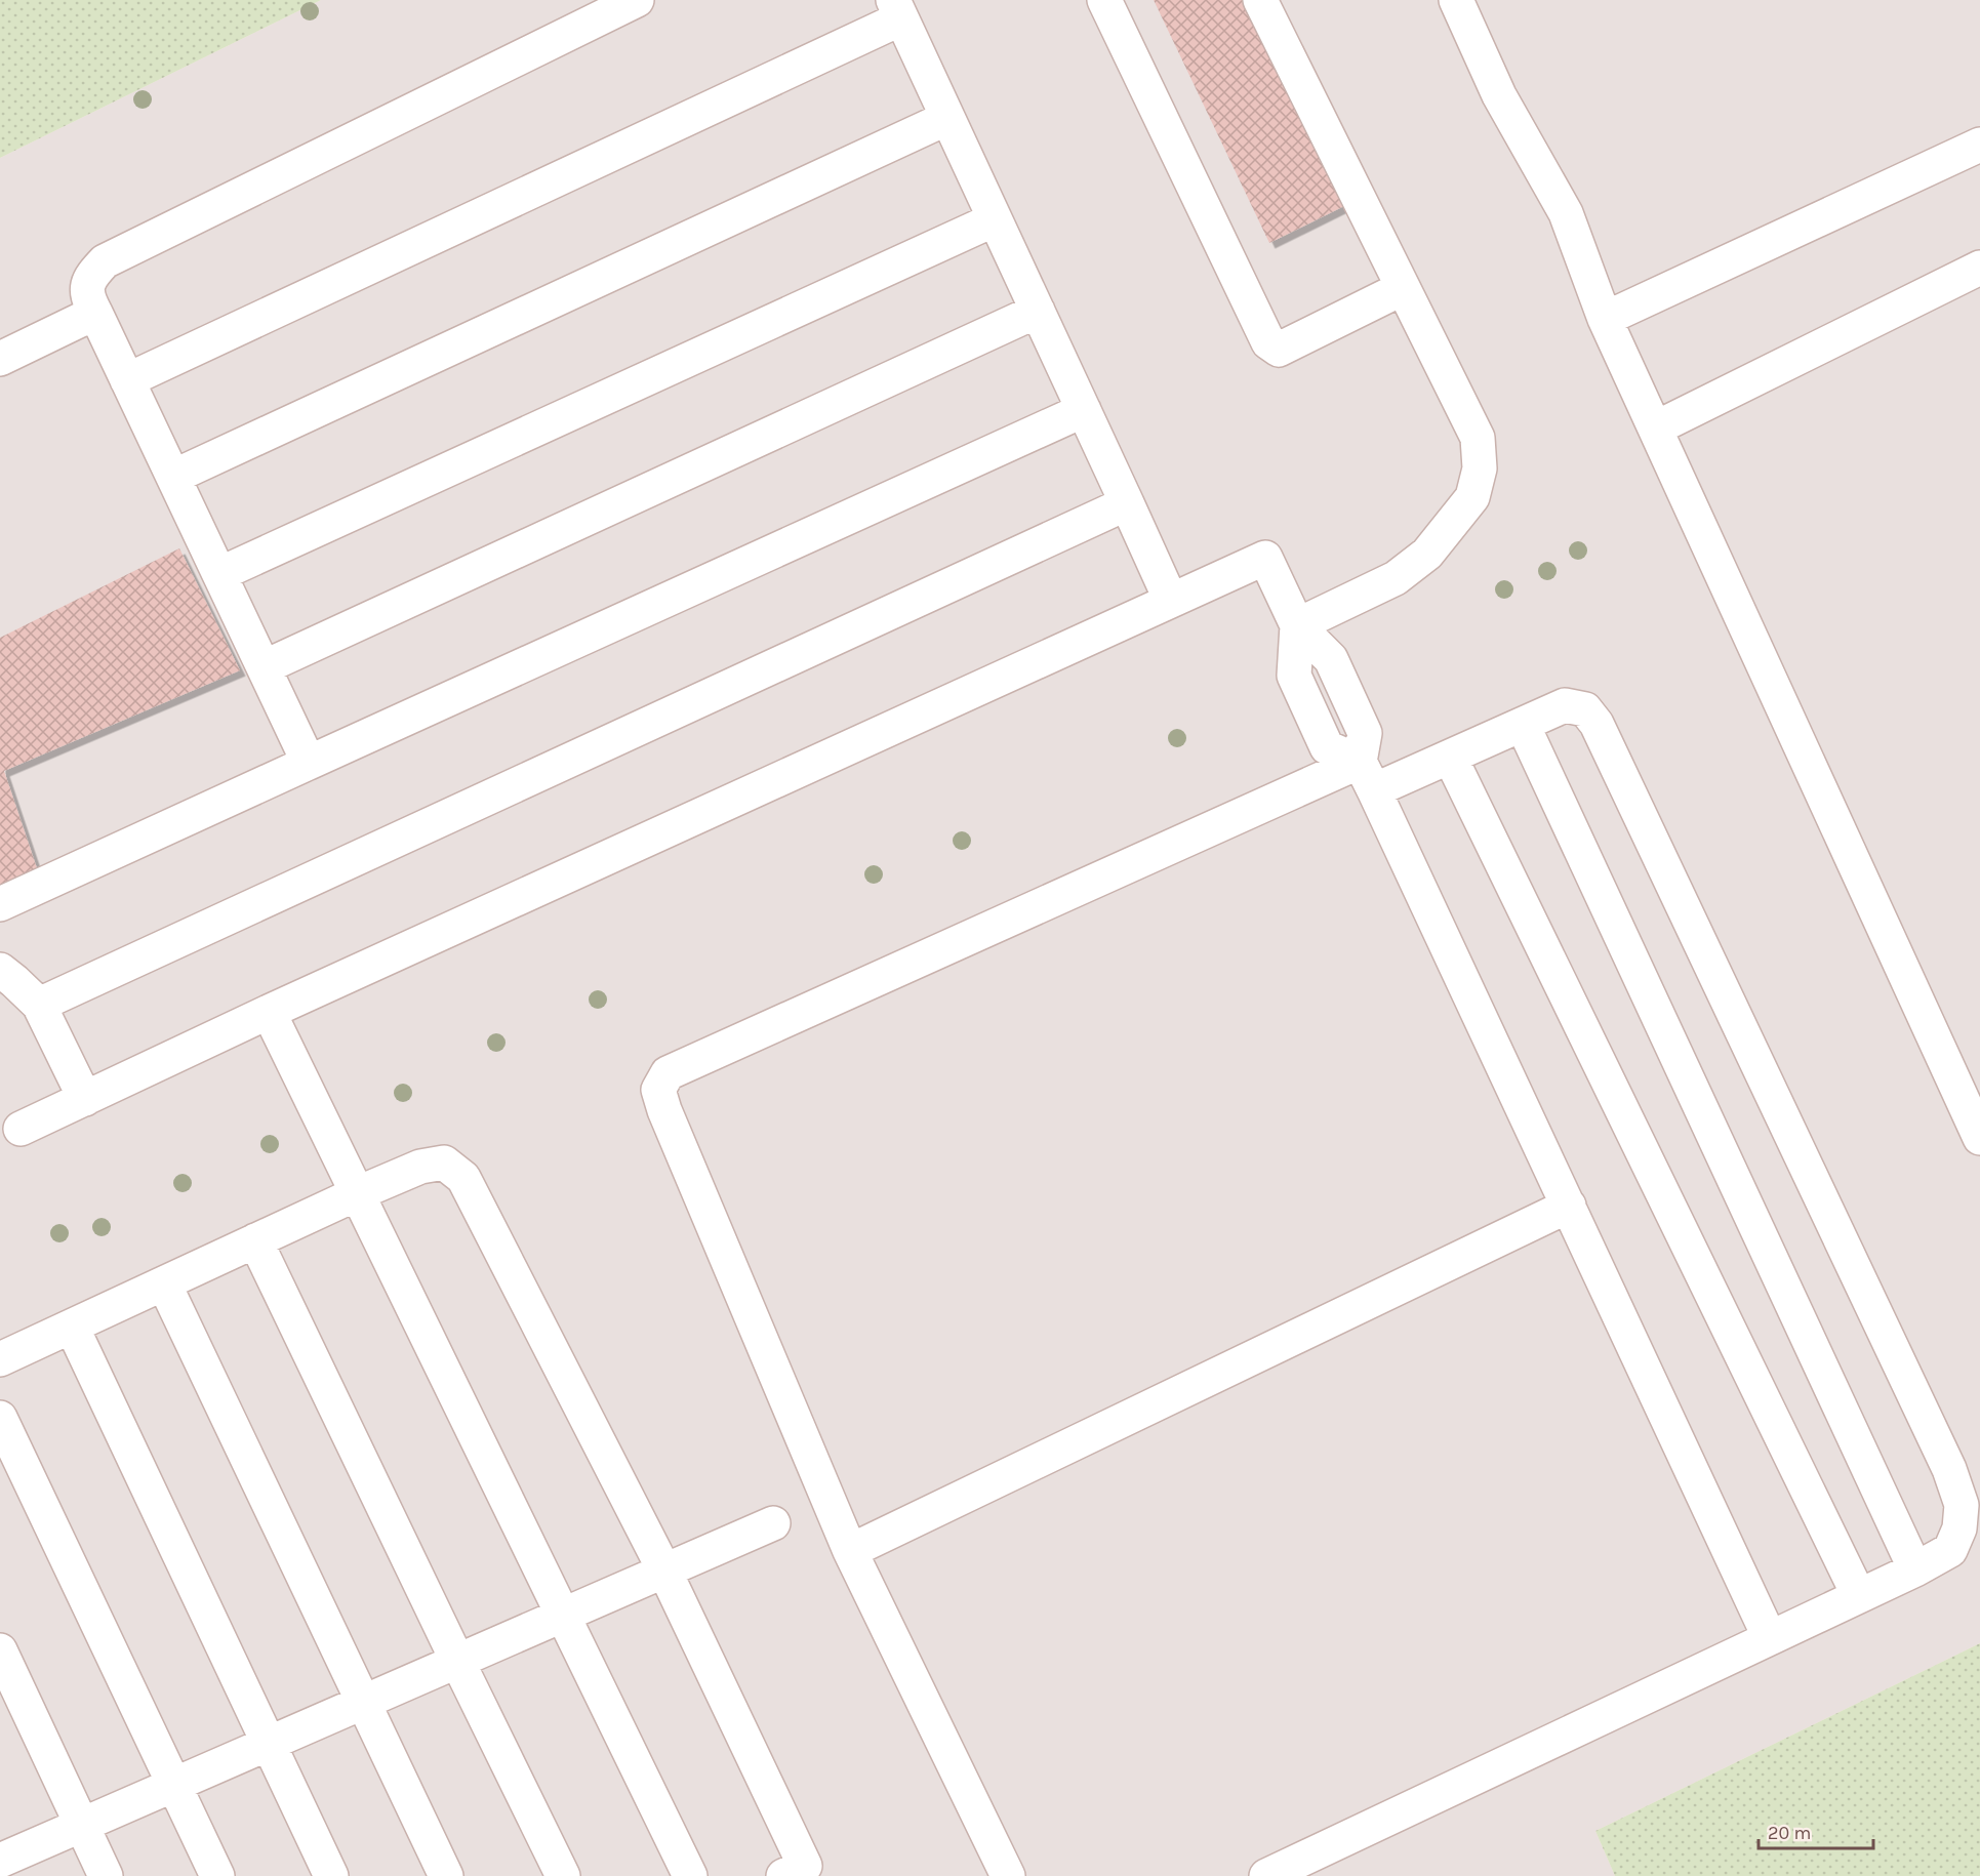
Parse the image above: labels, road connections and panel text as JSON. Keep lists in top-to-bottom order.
{
  "scale_bar": "20 m"
}
